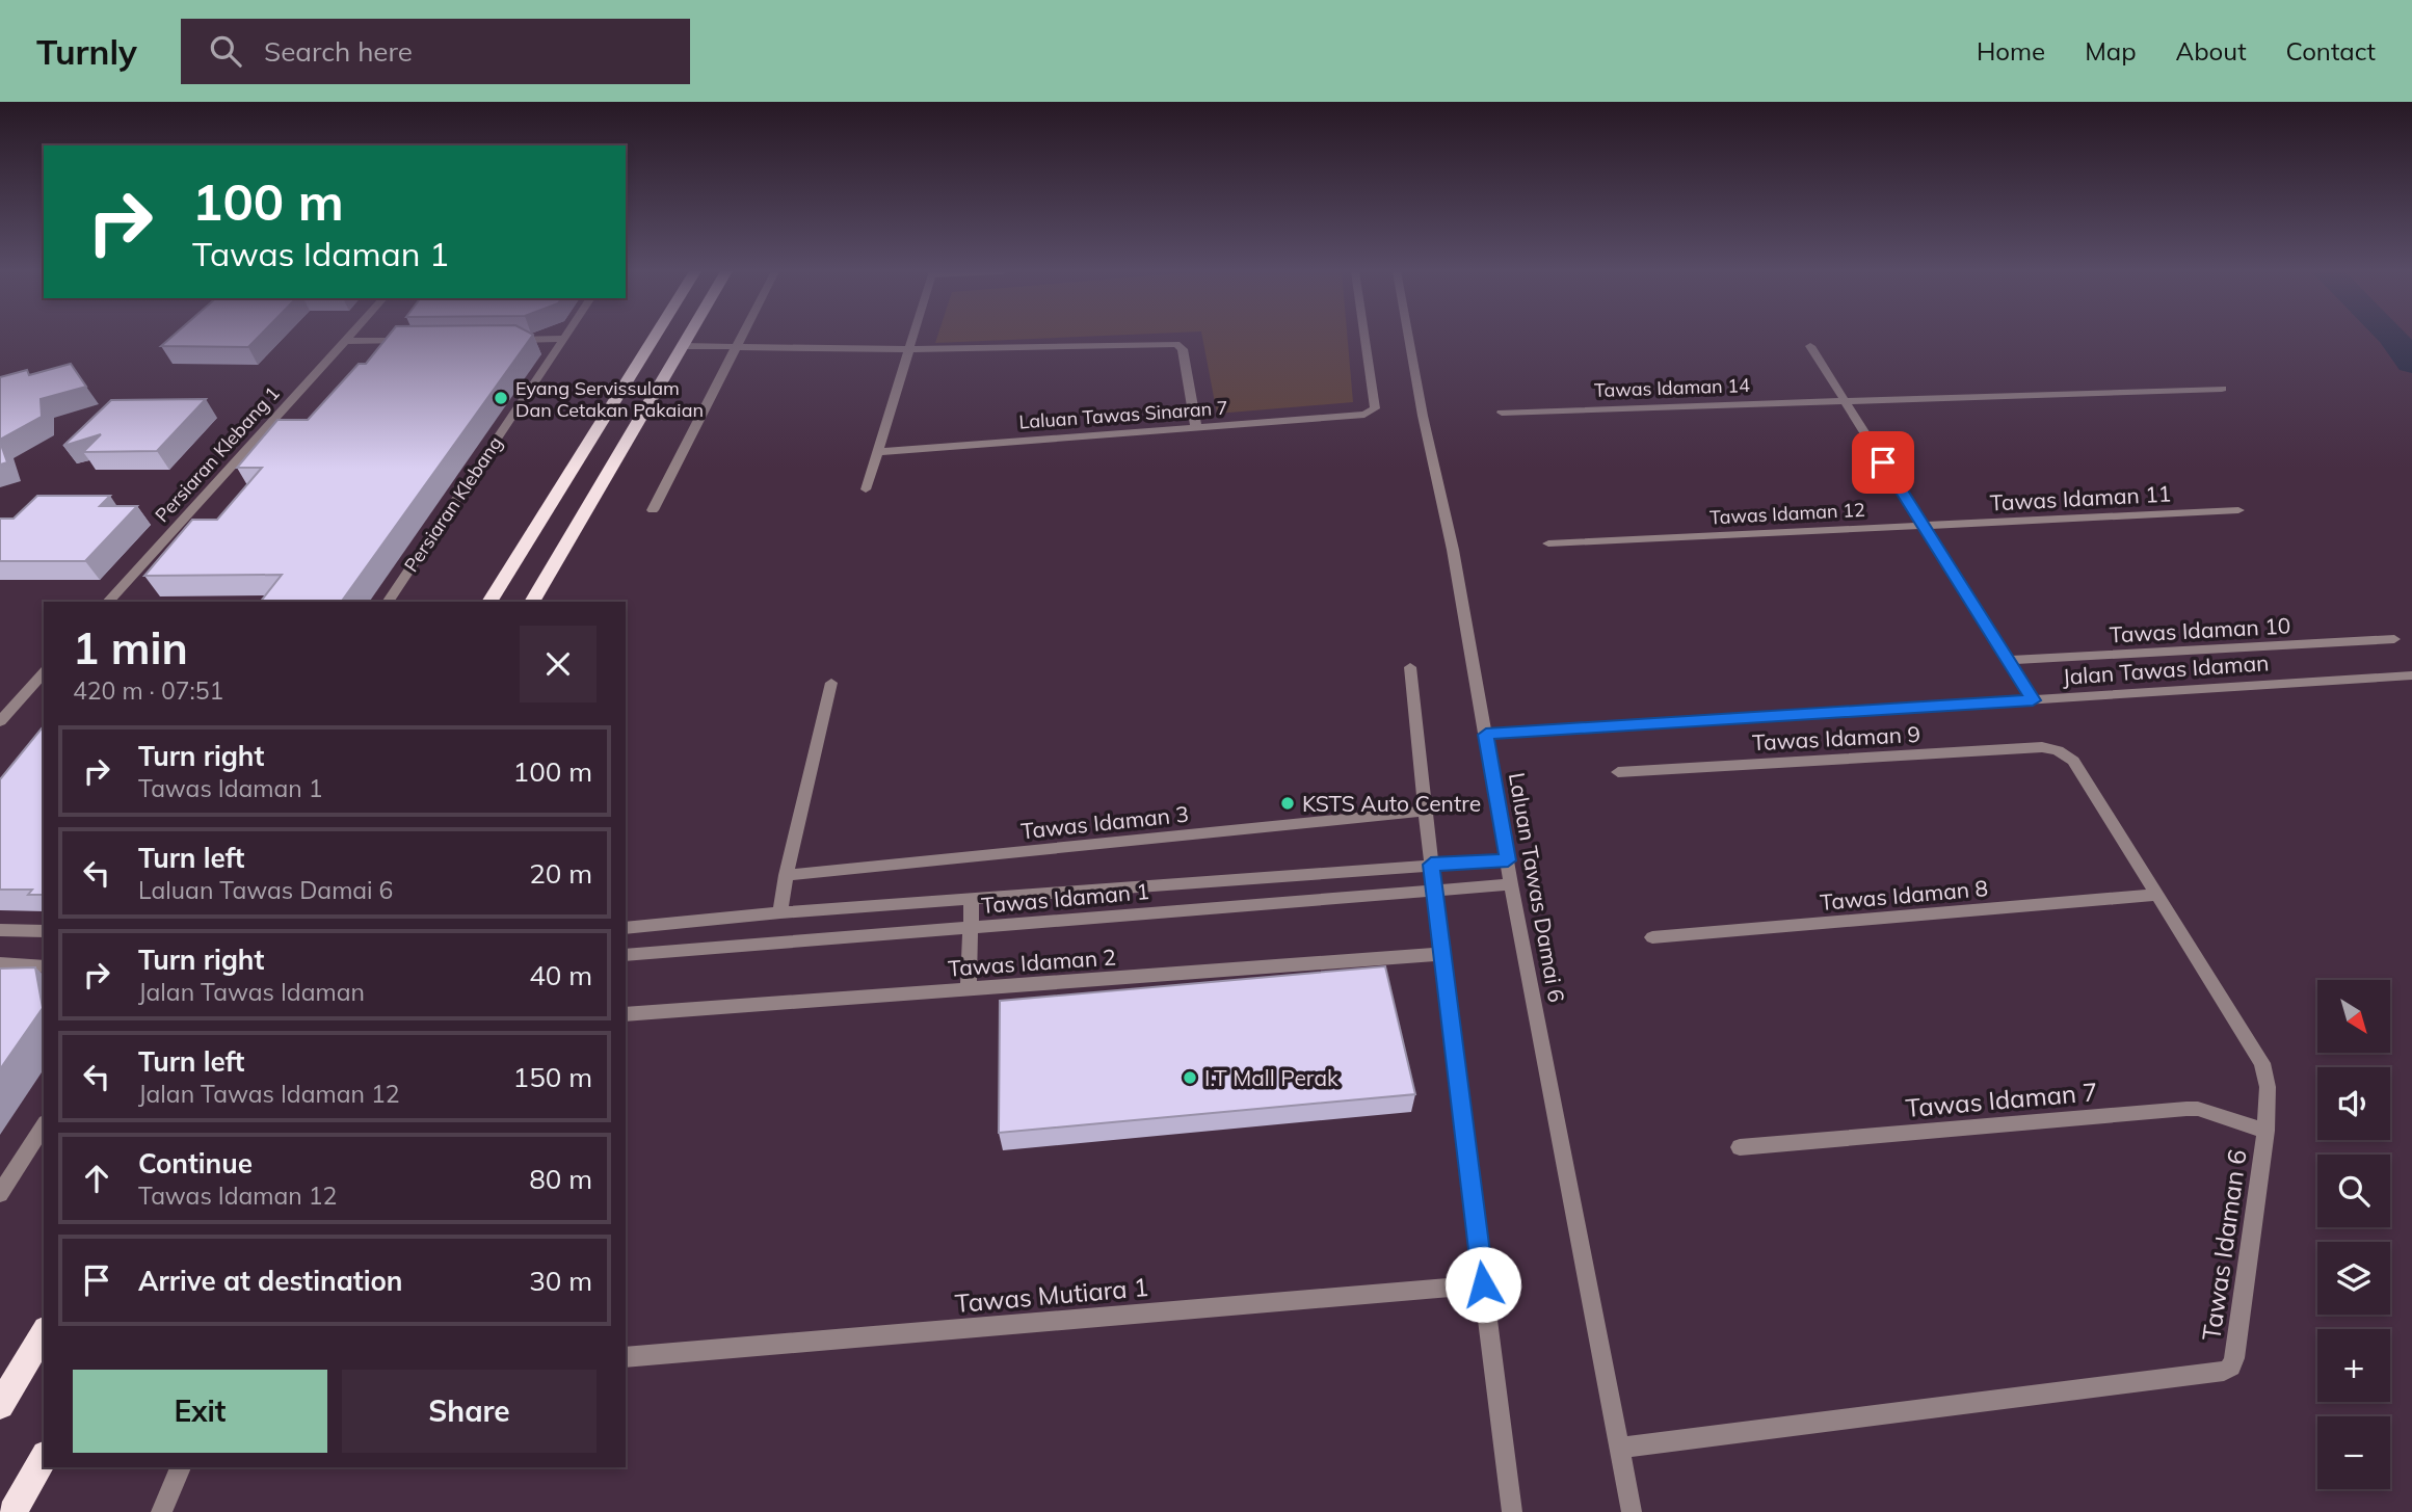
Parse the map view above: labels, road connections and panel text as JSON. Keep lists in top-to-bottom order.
{
  "streets": {
    "street": [
      "Tawas Idaman 14",
      "Laluan Tawas Sinaran 7",
      "Persiaran Klebang 1",
      "Tawas Idaman 11",
      "Persiaran Klebang",
      "Tawas Idaman 12",
      "Tawas Idaman 10",
      "Jalan Tawas Idaman",
      "Tawas Idaman 9",
      "Tawas Idaman 3",
      "Laluan Tawas Damai 6",
      "Tawas Idaman 8",
      "Tawas Idaman 1",
      "Tawas Idaman 2",
      "Tawas Idaman 7",
      "Tawas Idaman 6",
      "Tawas Mutiara 1"
    ]
  },
  "crossings": [
    ["Tawas Idaman 11", "Tawas Idaman 12"],
    ["Jalan Tawas Idaman", "Laluan Tawas Damai 6"],
    ["Tawas Idaman 9", "Tawas Idaman 6"],
    ["Laluan Tawas Damai 6", "Tawas Idaman 1"],
    ["Laluan Tawas Damai 6", "Tawas Idaman 6"],
    ["Tawas Idaman 8", "Tawas Idaman 6"],
    ["Tawas Idaman 7", "Tawas Idaman 6"]
  ],
  "places": ["Eyang Servissulam Dan Cetakan Pakaian", "KSTS Auto Centre", "I.T Mall Perak"],
  "north": "bottom right",
  "page": {
    "header": "Turnly",
    "search": "Search here",
    "nav": [
      "Home",
      "Map",
      "About",
      "Contact"
    ],
    "turn": ["100 m", "Tawas Idaman 1"],
    "heading": ["1 min", "420 m · 07:51"],
    "list": [
      {
        "name": "Turn right",
        "note": "Tawas Idaman 1",
        "value": "100 m"
      },
      {
        "name": "Turn left",
        "note": "Laluan Tawas Damai 6",
        "value": "20 m"
      },
      {
        "name": "Turn right",
        "note": "Jalan Tawas Idaman",
        "value": "40 m"
      },
      {
        "name": "Turn left",
        "note": "Jalan Tawas Idaman 12",
        "value": "150 m"
      },
      {
        "name": "Continue",
        "note": "Tawas Idaman 12",
        "value": "80 m"
      },
      {
        "name": "Arrive at destination",
        "value": "30 m"
      }
    ],
    "map_buttons": ["+", "−"],
    "buttons": ["Exit", "Share"]
  }
}
